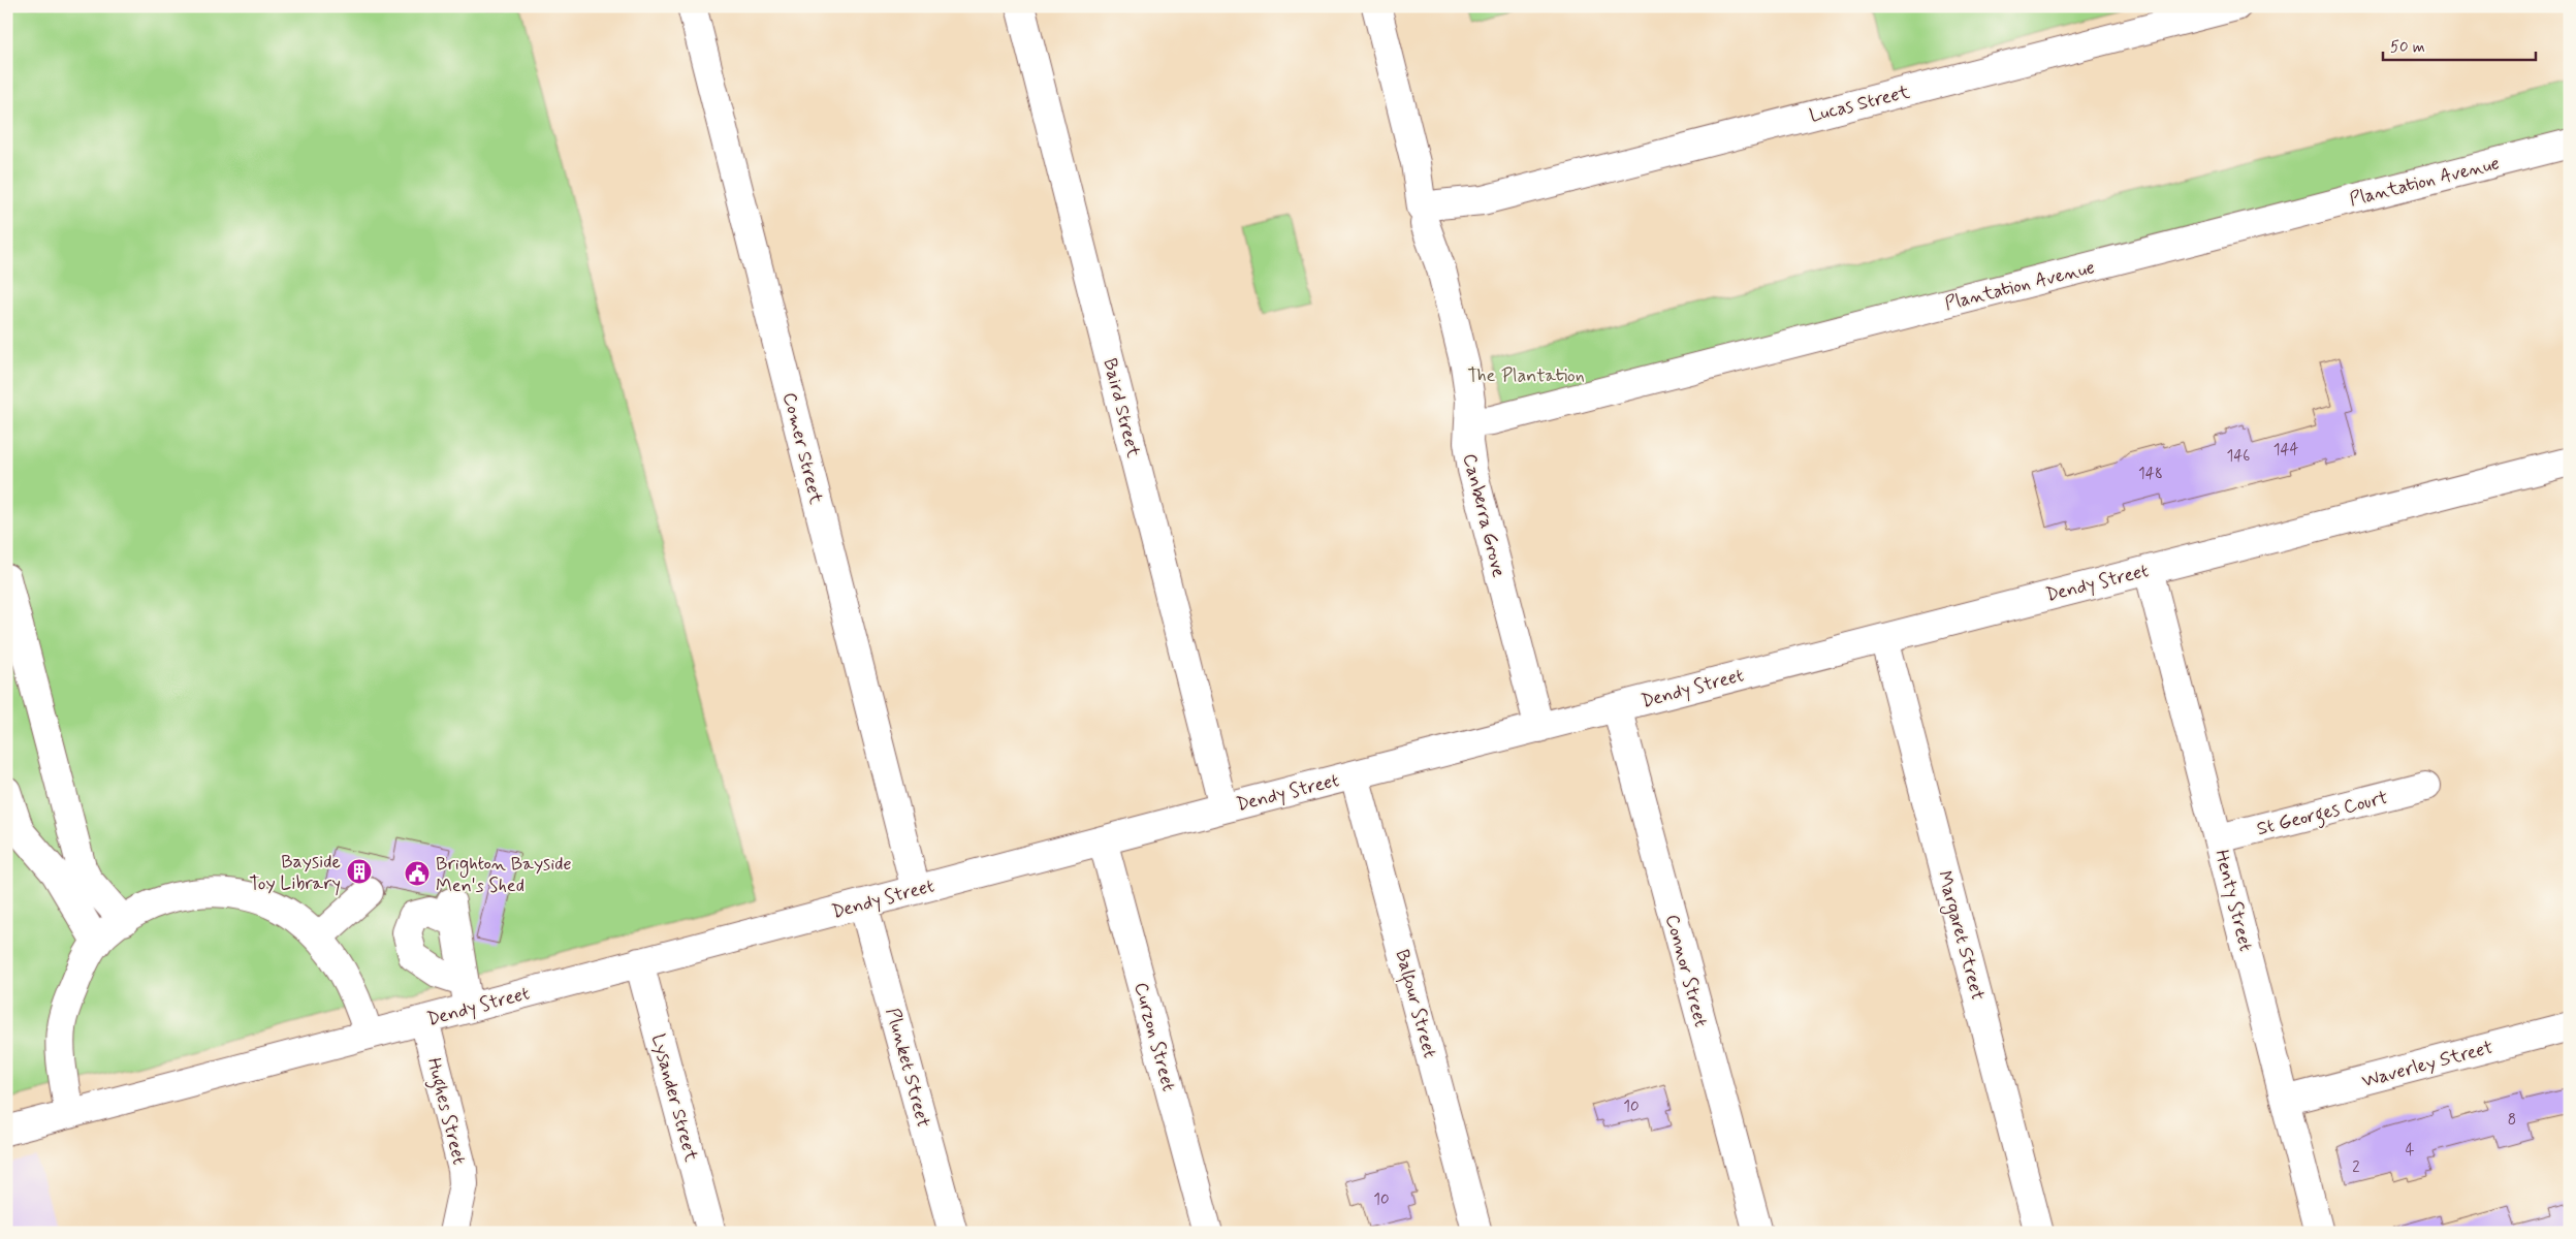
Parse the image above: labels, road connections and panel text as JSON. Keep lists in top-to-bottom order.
{
  "streets": {
    "street": [
      "Lucas Street",
      "Plantation Avenue",
      "Baird Street",
      "Comer Street",
      "Canberra Grove",
      "Dendy Street",
      "St Georges Court",
      "Henty Street",
      "Margaret Street",
      "Connor Street",
      "Balfour Street",
      "Curzon Street",
      "Waverley Street",
      "Plunket Street",
      "Lysander Street",
      "Hughes Street"
    ]
  },
  "crossings": [
    ["Lucas Street", "Canberra Grove"],
    ["Plantation Avenue", "Canberra Grove"],
    ["Baird Street", "Dendy Street"],
    ["Comer Street", "Dendy Street"],
    ["Canberra Grove", "Dendy Street"],
    ["Dendy Street", "Henty Street"],
    ["Dendy Street", "Margaret Street"],
    ["Dendy Street", "Connor Street"],
    ["Dendy Street", "Balfour Street"],
    ["Dendy Street", "Curzon Street"],
    ["Dendy Street", "Plunket Street"],
    ["Dendy Street", "Lysander Street"],
    ["Dendy Street", "Hughes Street"],
    ["St Georges Court", "Henty Street"],
    ["Henty Street", "Waverley Street"]
  ],
  "parks": ["The Plantation"],
  "places": {
    "building": ["Bayside Toy Library"],
    "public building": ["Brighton Bayside Men's Shed"]
  },
  "house_numbers": [
    "144",
    "146",
    "148",
    "10",
    "8",
    "4",
    "2",
    "10"
  ],
  "scale_bar": "50 m"
}
